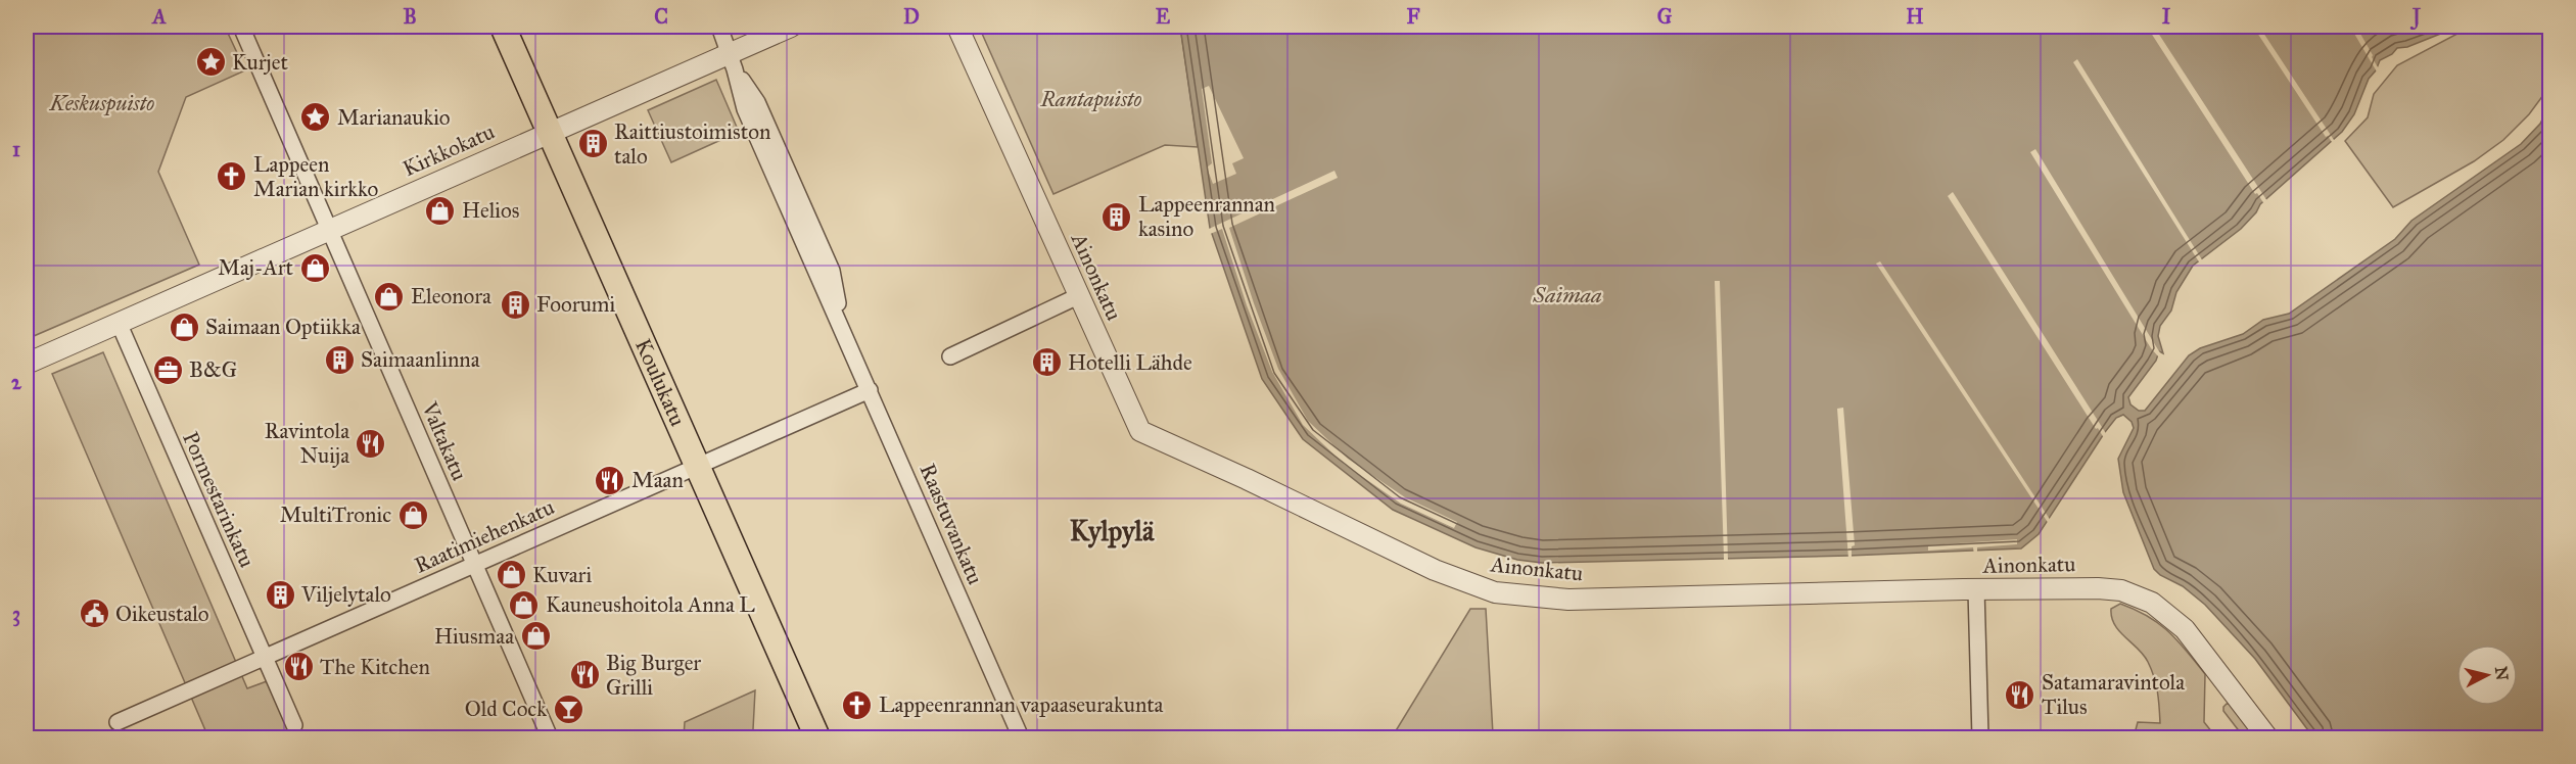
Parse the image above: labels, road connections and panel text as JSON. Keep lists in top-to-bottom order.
{
  "streets": {
    "main road": ["Koulukatu"],
    "street": [
      "Kirkkokatu",
      "Ainonkatu",
      "Valtakatu",
      "Pormestarinkatu",
      "Raastuvankatu",
      "Raatimiehenkatu"
    ]
  },
  "crossings": [
    ["Kirkkokatu", "Koulukatu"],
    ["Kirkkokatu", "Valtakatu"],
    ["Kirkkokatu", "Pormestarinkatu"],
    ["Kirkkokatu", "Raastuvankatu"],
    ["Koulukatu", "Raatimiehenkatu"],
    ["Valtakatu", "Raatimiehenkatu"],
    ["Pormestarinkatu", "Raatimiehenkatu"],
    ["Raastuvankatu", "Raatimiehenkatu"]
  ],
  "districts": ["Kylpylä"],
  "water": ["Saimaa"],
  "parks": ["Rantapuisto", "Keskuspuisto"],
  "places": {
    "place": ["Kurjet", "Marianaukio"],
    "building": [
      "Raittiustoimiston talo",
      "Lappeenrannan kasino",
      "Foorumi",
      "Saimaanlinna",
      "Hotelli Lähde",
      "Viljelytalo"
    ],
    "church": ["Lappeen Marian kirkko", "Lappeenrannan vapaaseurakunta"],
    "shop": [
      "Helios",
      "Maj-Art",
      "Eleonora",
      "Saimaan Optiikka",
      "MultiTronic",
      "Kuvari",
      "Kauneushoitola Anna L",
      "Hiusmaa"
    ],
    "office": ["B&G"],
    "restaurant": [
      "Ravintola Nuija",
      "Maan",
      "The Kitchen",
      "Big Burger Grilli",
      "Satamaravintola Tilus"
    ],
    "public building": ["Oikeustalo"],
    "bar": ["Old Cock"]
  },
  "north": "right",
  "grid": {
    "columns": [
      "A",
      "B",
      "C",
      "D",
      "E",
      "F",
      "G",
      "H",
      "I",
      "J"
    ],
    "rows": ["1", "2", "3"]
  }
}
